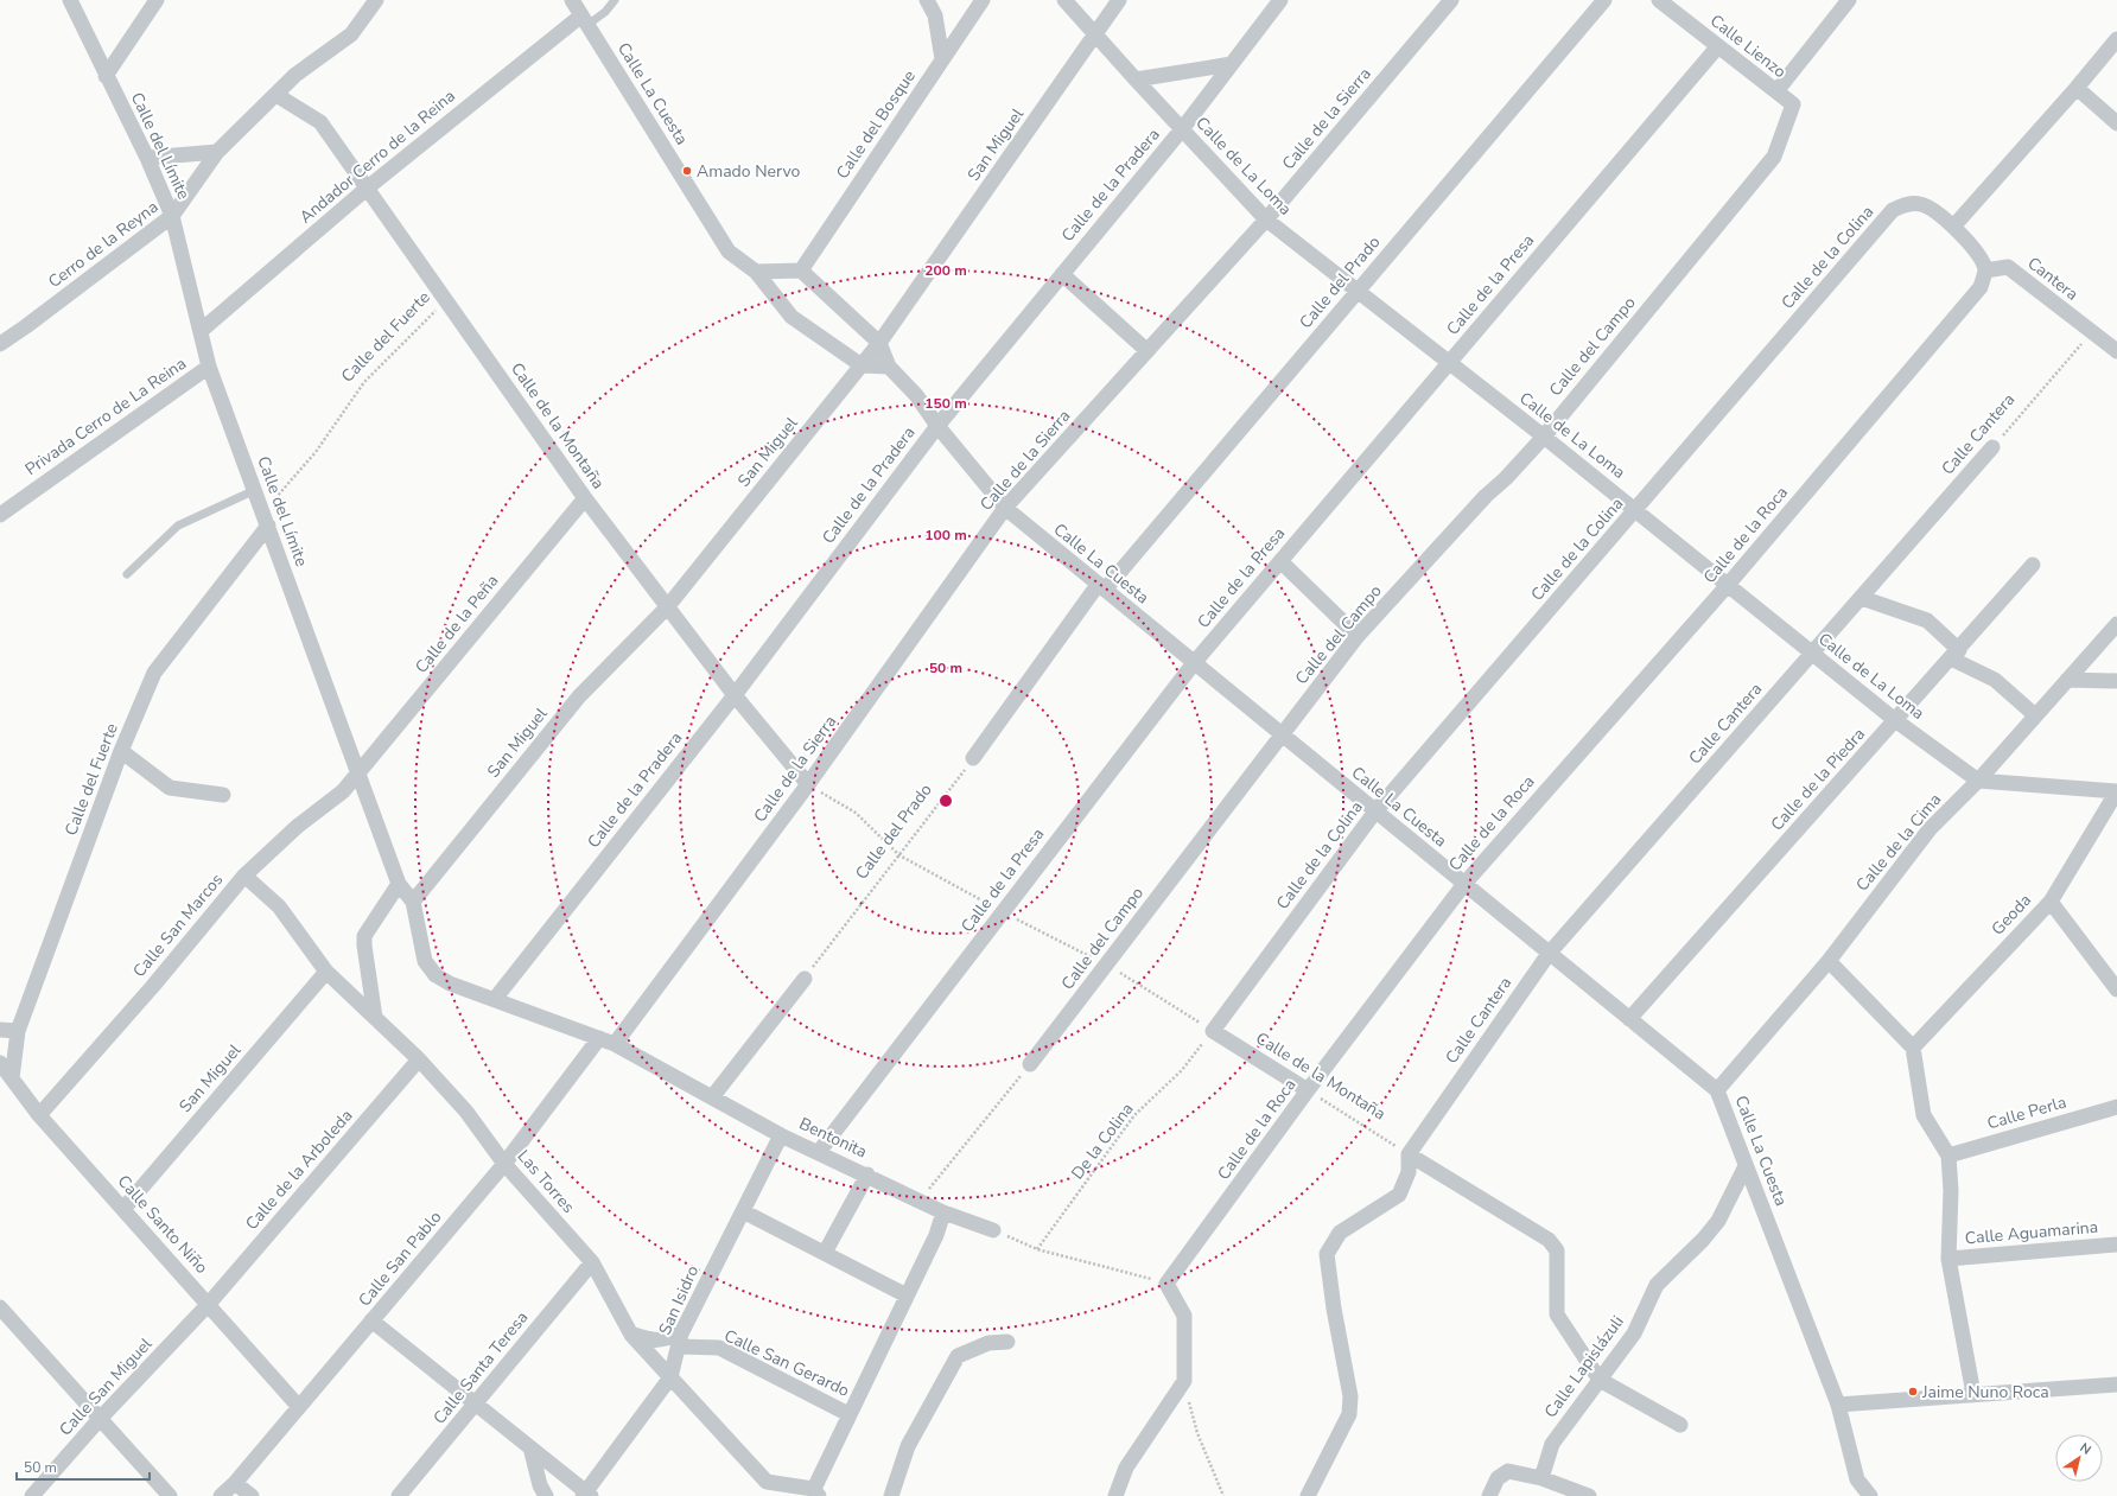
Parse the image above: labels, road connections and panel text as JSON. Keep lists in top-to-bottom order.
{
  "streets": {
    "street": [
      "Calle Lienzo",
      "Calle La Cuesta",
      "Calle de la Sierra",
      "Calle del Bosque",
      "San Miguel",
      "Calle del Límite",
      "Andador Cerro de la Reina",
      "Calle de La Loma",
      "Calle de la Pradera",
      "Cerro de la Reyna",
      "Calle de la Colina",
      "Cantera",
      "Calle del Prado",
      "Calle de la Presa",
      "Calle del Fuerte",
      "Calle del Campo",
      "Privada Cerro de La Reina",
      "Calle de la Montaña",
      "Calle Cantera",
      "Calle de la Roca",
      "Calle de la Peña",
      "Calle de la Piedra",
      "Calle de la Cima",
      "Geoda",
      "Calle San Marcos",
      "Calle Perla",
      "Bentonita",
      "Calle de la Arboleda",
      "Las Torres",
      "Calle Santo Niño",
      "Calle Aguamarina",
      "Calle San Pablo",
      "San Isidro",
      "Calle San Gerardo",
      "Calle Lapislázuli",
      "Calle Santa Teresa",
      "Calle San Miguel"
    ],
    "path": ["De la Colina"]
  },
  "crossings": [
    ["Calle Lienzo", "Calle de la Presa"],
    ["Calle Lienzo", "Calle del Campo"],
    ["Calle La Cuesta", "Calle de la Sierra"],
    ["Calle La Cuesta", "Calle del Bosque"],
    ["Calle La Cuesta", "San Miguel"],
    ["Calle La Cuesta", "Andador Cerro de la Reina"],
    ["Calle La Cuesta", "Calle de la Pradera"],
    ["Calle La Cuesta", "Calle de la Colina"],
    ["Calle La Cuesta", "Calle del Prado"],
    ["Calle La Cuesta", "Calle de la Presa"],
    ["Calle La Cuesta", "Calle del Campo"],
    ["Calle La Cuesta", "Calle Cantera"],
    ["Calle La Cuesta", "Calle de la Roca"],
    ["Calle La Cuesta", "Calle de la Piedra"],
    ["Calle La Cuesta", "Calle de la Cima"],
    ["Calle La Cuesta", "Calle Lapislázuli"],
    ["Calle de la Sierra", "Calle de La Loma"],
    ["Calle de la Sierra", "Calle de la Montaña"],
    ["Calle de la Sierra", "Bentonita"],
    ["San Miguel", "Calle del Límite"],
    ["San Miguel", "Calle de La Loma"],
    ["San Miguel", "Calle de la Montaña"],
    ["San Miguel", "Las Torres"],
    ["San Miguel", "Calle Santo Niño"],
    ["Calle del Límite", "Andador Cerro de la Reina"],
    ["Calle del Límite", "Calle de la Pradera"],
    ["Calle del Límite", "Cerro de la Reyna"],
    ["Calle del Límite", "Calle del Fuerte"],
    ["Calle del Límite", "Privada Cerro de La Reina"],
    ["Calle del Límite", "Calle de la Peña"],
    ["Calle del Límite", "Calle San Marcos"],
    ["Calle del Límite", "Bentonita"],
    ["Andador Cerro de la Reina", "Calle de la Montaña"],
    ["Calle de La Loma", "Calle de la Pradera"],
    ["Calle de La Loma", "Calle de la Colina"],
    ["Calle de La Loma", "Calle del Prado"],
    ["Calle de La Loma", "Calle de la Presa"],
    ["Calle de La Loma", "Calle del Campo"],
    ["Calle de La Loma", "Calle Cantera"],
    ["Calle de La Loma", "Calle de la Roca"],
    ["Calle de La Loma", "Calle de la Piedra"],
    ["Calle de La Loma", "Calle de la Cima"],
    ["Calle de la Pradera", "Calle de la Montaña"],
    ["Calle de la Pradera", "Bentonita"],
    ["Cerro de la Reyna", "Calle de la Montaña"],
    ["Calle de la Colina", "Calle de la Montaña"],
    ["Calle de la Colina", "De la Colina"],
    ["Cantera", "Calle Cantera"],
    ["Cantera", "Calle de la Roca"],
    ["Calle de la Presa", "Bentonita"],
    ["Calle del Fuerte", "Calle de la Montaña"],
    ["Calle del Fuerte", "Calle Santo Niño"],
    ["Calle de la Montaña", "Calle Cantera"],
    ["Calle de la Montaña", "Calle de la Roca"],
    ["Calle de la Montaña", "Calle de la Peña"],
    ["Calle de la Montaña", "De la Colina"],
    ["Calle de la Peña", "Calle San Marcos"],
    ["Geoda", "Calle Aguamarina"],
    ["Calle San Marcos", "Las Torres"],
    ["Calle San Marcos", "Calle Santo Niño"],
    ["Calle Perla", "Calle Aguamarina"],
    ["Bentonita", "Calle San Pablo"],
    ["Bentonita", "San Isidro"],
    ["Calle de la Arboleda", "Las Torres"],
    ["Calle de la Arboleda", "Calle Santo Niño"],
    ["Calle de la Arboleda", "Calle San Miguel"],
    ["Las Torres", "Calle San Pablo"],
    ["Las Torres", "San Isidro"],
    ["Las Torres", "Calle San Gerardo"],
    ["Las Torres", "Calle Santa Teresa"],
    ["Calle Santo Niño", "Calle San Pablo"],
    ["Calle Santo Niño", "Calle San Miguel"],
    ["San Isidro", "Calle San Gerardo"]
  ],
  "places": ["Amado Nervo", "Jaime Nuno Roca"],
  "scale_bar": "50 m",
  "north": "top right",
  "rings": [
    "200 m",
    "150 m",
    "100 m",
    "50 m"
  ]
}
